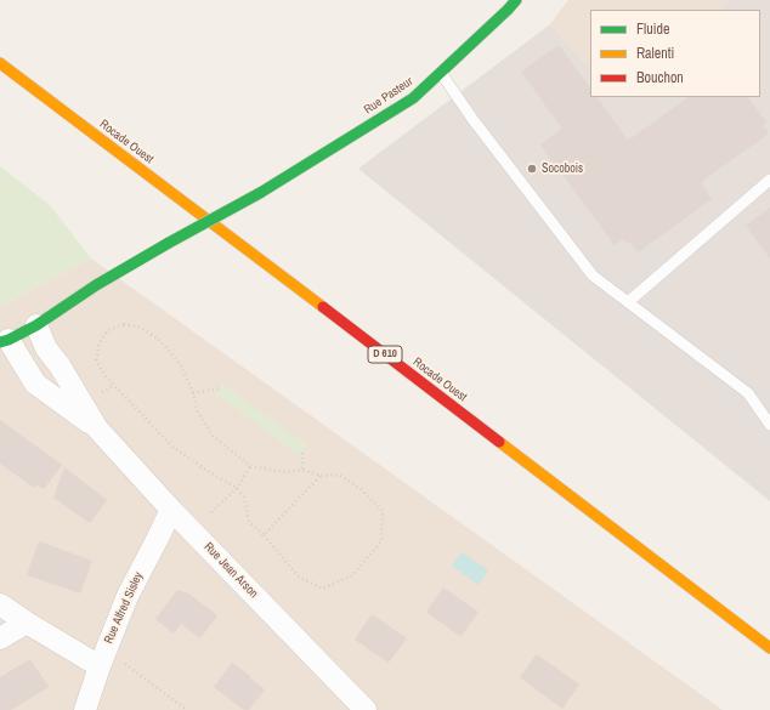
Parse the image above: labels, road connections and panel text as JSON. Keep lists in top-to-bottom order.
{
  "streets": {
    "main road": ["Rue Pasteur", "Rocade Ouest", "D 610"],
    "street": ["Rue Jean Arson", "Rue Alfred Sisley"]
  },
  "crossings": [
    ["Rue Pasteur", "Rue Jean Arson"],
    ["Rue Jean Arson", "Rue Alfred Sisley"]
  ],
  "places": ["Socobois"],
  "legend": ["Fluide", "Ralenti", "Bouchon"]
}
